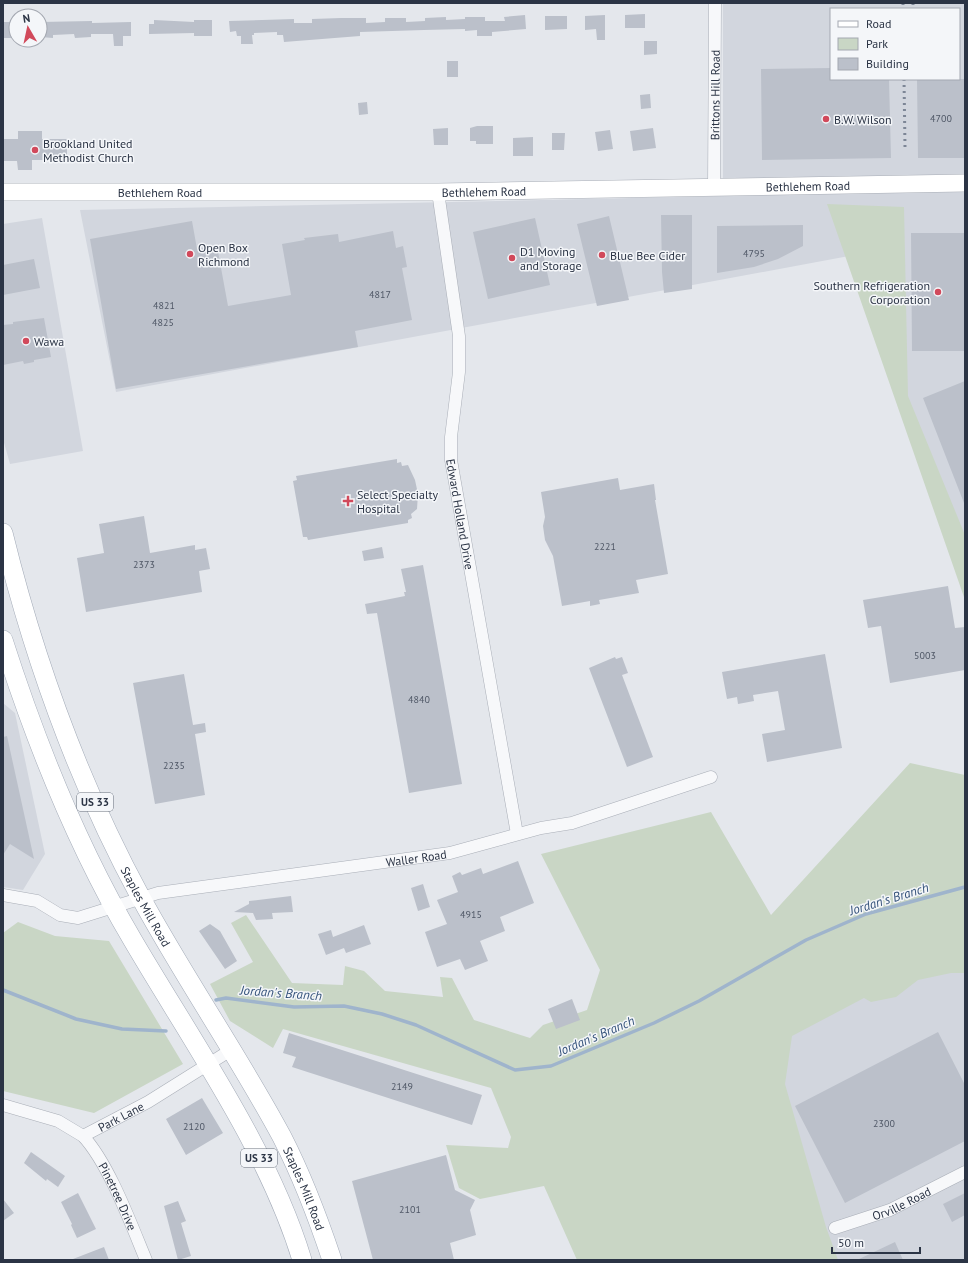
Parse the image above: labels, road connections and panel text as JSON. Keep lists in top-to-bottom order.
{
  "streets": {
    "main road": ["US 33", "Staples Mill Road"],
    "street": [
      "Brittons Hill Road",
      "Bethlehem Road",
      "Edward Holland Drive",
      "Waller Road",
      "Park Lane",
      "Pinetree Drive",
      "Orville Road"
    ]
  },
  "crossings": [
    ["Brittons Hill Road", "Bethlehem Road"],
    ["Bethlehem Road", "Edward Holland Drive"],
    ["Edward Holland Drive", "Waller Road"],
    ["US 33", "Waller Road"],
    ["US 33", "Park Lane"],
    ["Waller Road", "Staples Mill Road"],
    ["Staples Mill Road", "Park Lane"],
    ["Park Lane", "Pinetree Drive"]
  ],
  "water": ["Jordan's Branch"],
  "places": {
    "other": [
      "B.W. Wilson",
      "Brookland United Methodist Church",
      "Open Box Richmond",
      "Blue Bee Cider",
      "D1 Moving and Storage",
      "Southern Refrigeration Corporation",
      "Wawa"
    ],
    "health": ["Select Specialty Hospital"]
  },
  "house_numbers": [
    "4700",
    "4795",
    "4817",
    "4821",
    "4825",
    "2221",
    "2373",
    "5003",
    "4840",
    "2235",
    "4915",
    "2149",
    "2300",
    "2120",
    "2101"
  ],
  "legend": ["Road", "Park", "Building"],
  "scale_bar": "50 m",
  "north": "top"
}
